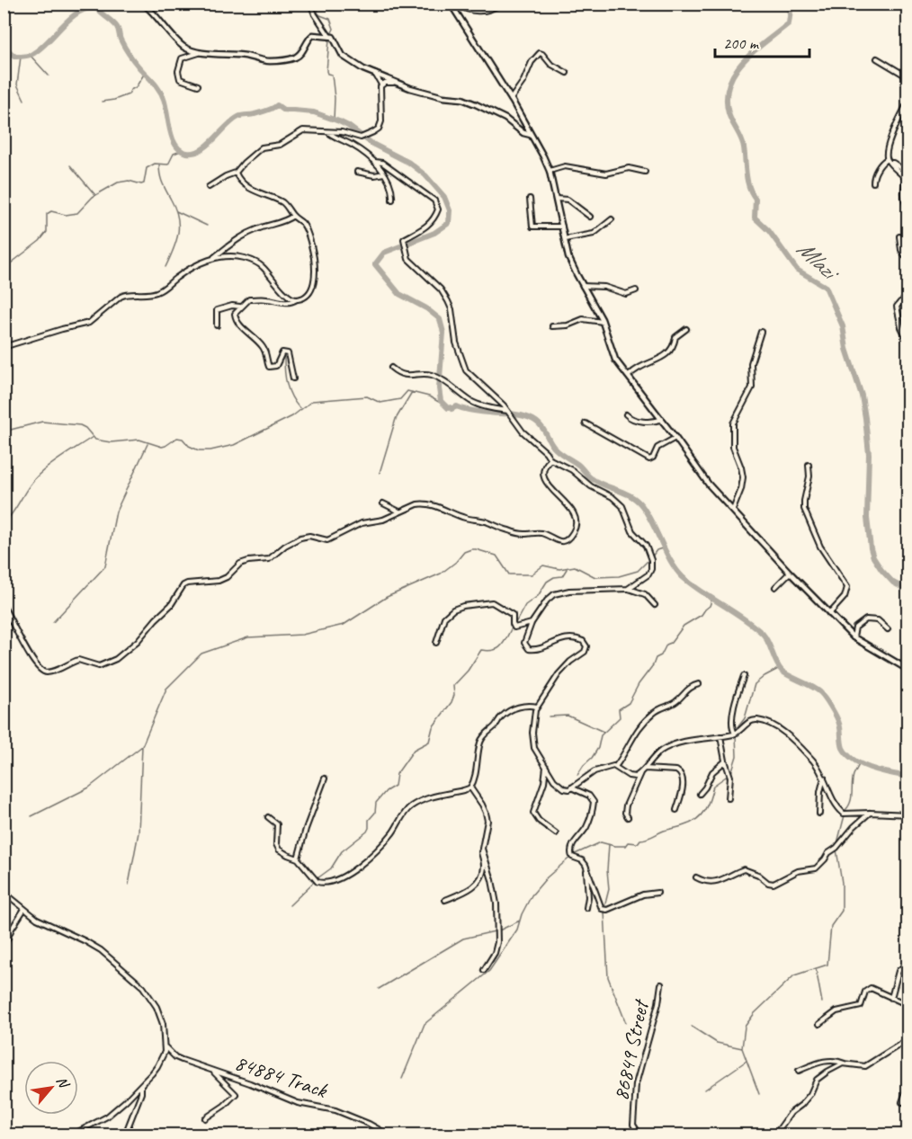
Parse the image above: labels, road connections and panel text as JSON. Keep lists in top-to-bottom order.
{
  "streets": {
    "street": ["86849 Street", "84884 Track"]
  },
  "water": ["Mlazi"],
  "scale_bar": "200 m",
  "north": "top right"
}
